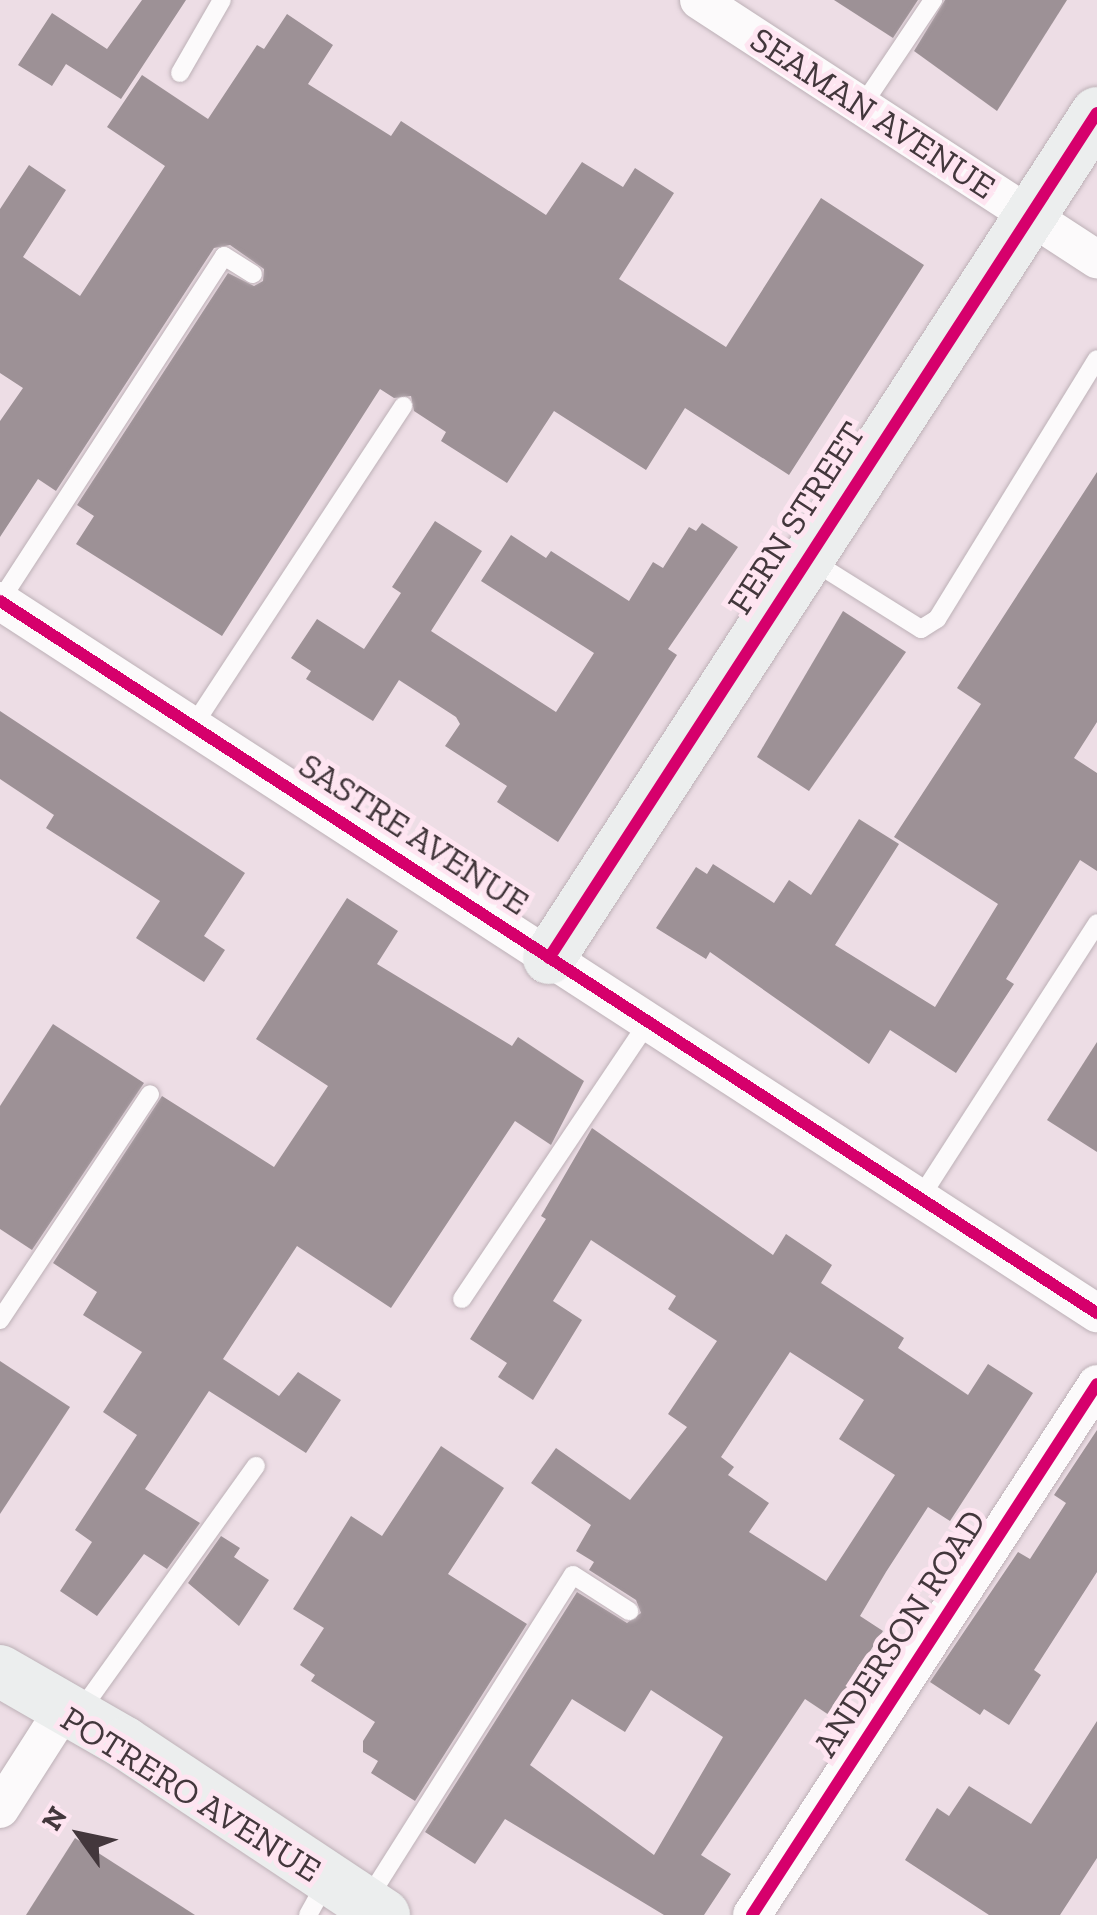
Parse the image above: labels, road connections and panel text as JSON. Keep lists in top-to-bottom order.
{
  "streets": {
    "street": [
      "SEAMAN AVENUE",
      "FERN STREET",
      "SASTRE AVENUE",
      "ANDERSON ROAD",
      "POTRERO AVENUE"
    ]
  },
  "crossings": [
    ["SEAMAN AVENUE", "FERN STREET"],
    ["FERN STREET", "SASTRE AVENUE"]
  ],
  "north": "top left"
}
